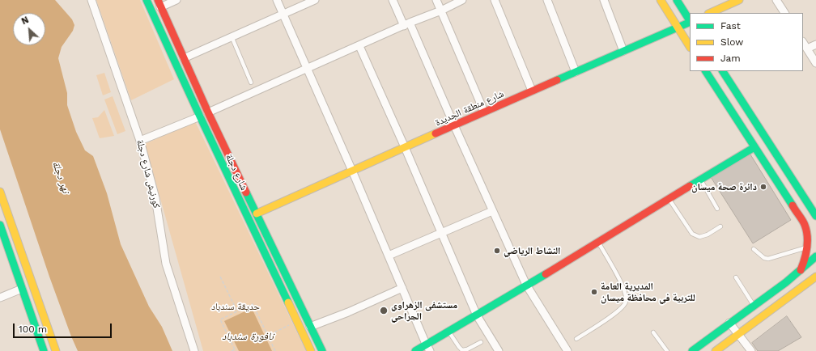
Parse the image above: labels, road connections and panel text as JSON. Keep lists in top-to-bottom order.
{
  "streets": {
    "street": ["شارع منطقة الجديدة", "شارع دجلة", "كورنيش شارع دجلة"]
  },
  "crossings": [
    ["شارع منطقة الجديدة", "شارع دجلة"]
  ],
  "water": ["نهر دجلة", "نافورة سندباد"],
  "parks": ["حديقة سندباد"],
  "places": [
    "دائرة صحة ميسان",
    "النشاط الرياضي",
    "المديرية العامة للتربية في محافظة ميسان",
    "مستشفى الزهراوي الجراحي"
  ],
  "legend": ["Fast", "Slow", "Jam"],
  "scale_bar": "100 m",
  "north": "top left"
}
